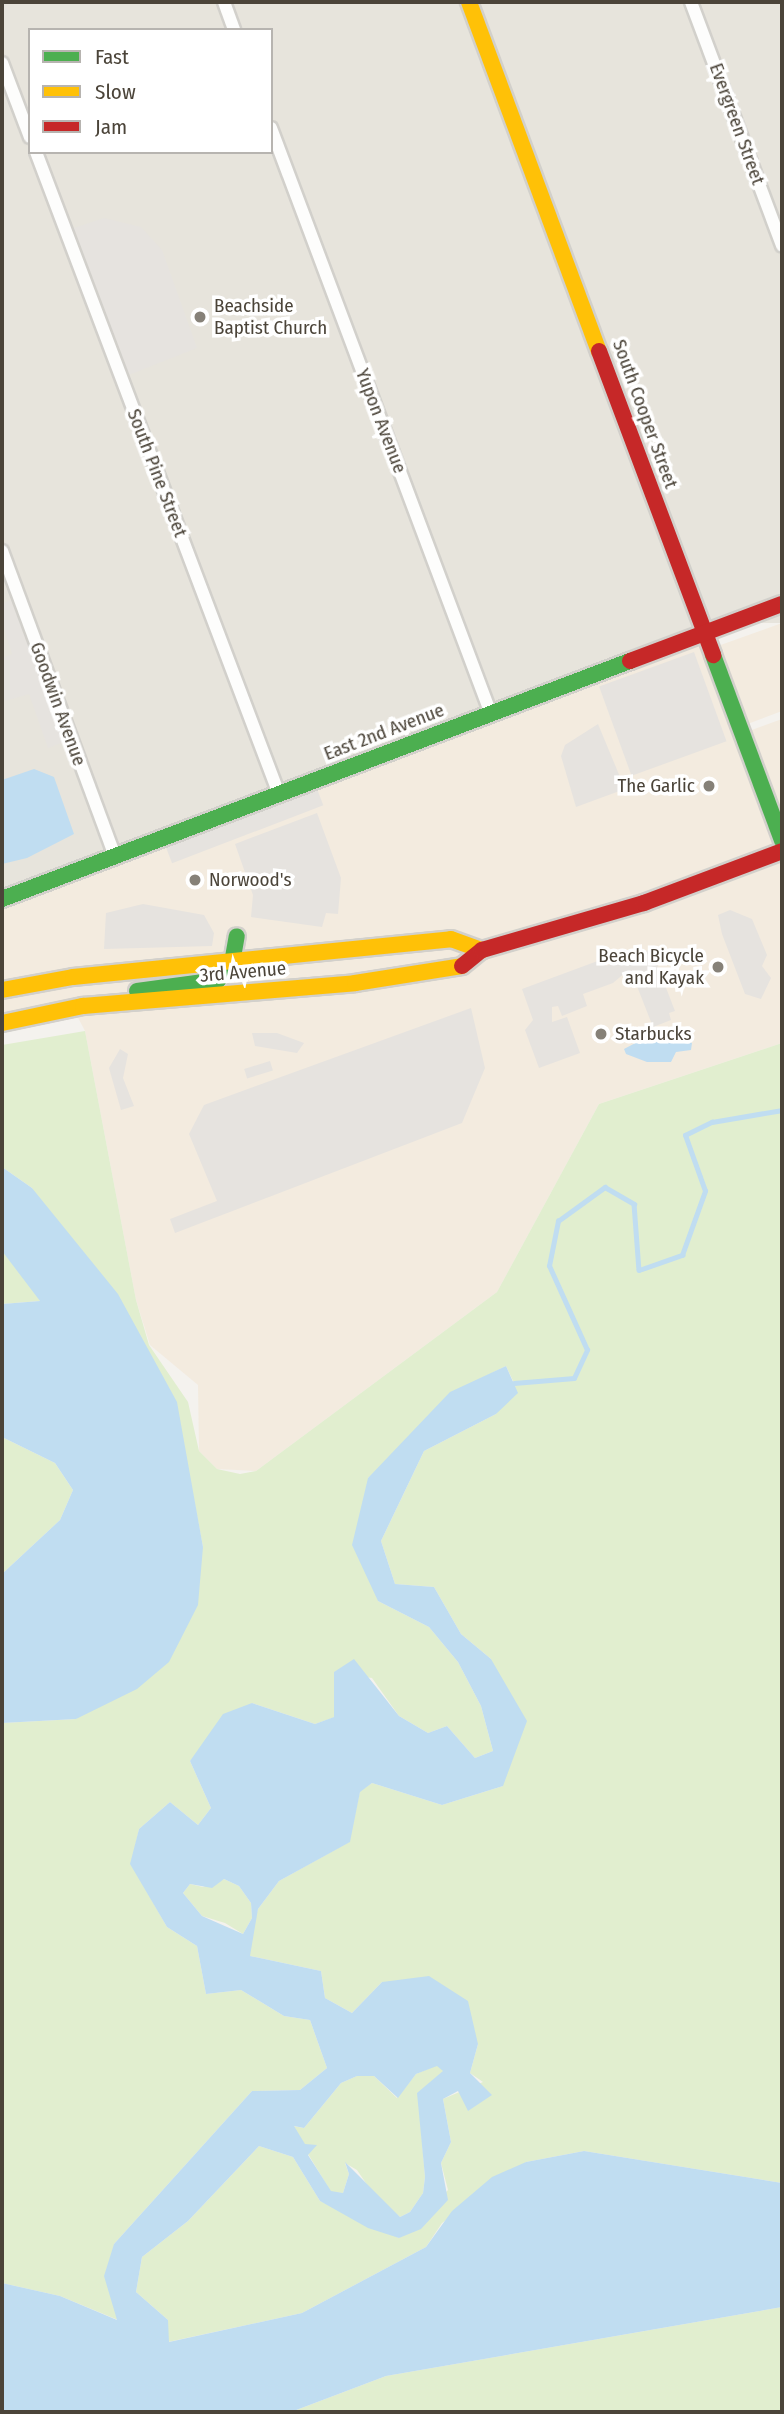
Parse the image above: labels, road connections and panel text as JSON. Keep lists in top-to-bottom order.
{
  "streets": {
    "street": [
      "Evergreen Street",
      "South Cooper Street",
      "Yupon Avenue",
      "South Pine Street",
      "Goodwin Avenue",
      "East 2nd Avenue",
      "3rd Avenue"
    ]
  },
  "crossings": [
    ["South Cooper Street", "East 2nd Avenue"],
    ["Yupon Avenue", "East 2nd Avenue"],
    ["South Pine Street", "East 2nd Avenue"],
    ["Goodwin Avenue", "East 2nd Avenue"]
  ],
  "places": [
    "Beachside Baptist Church",
    "The Garlic",
    "Norwood's",
    "Beach Bicycle and Kayak",
    "Starbucks"
  ],
  "legend": ["Fast", "Slow", "Jam"]
}
